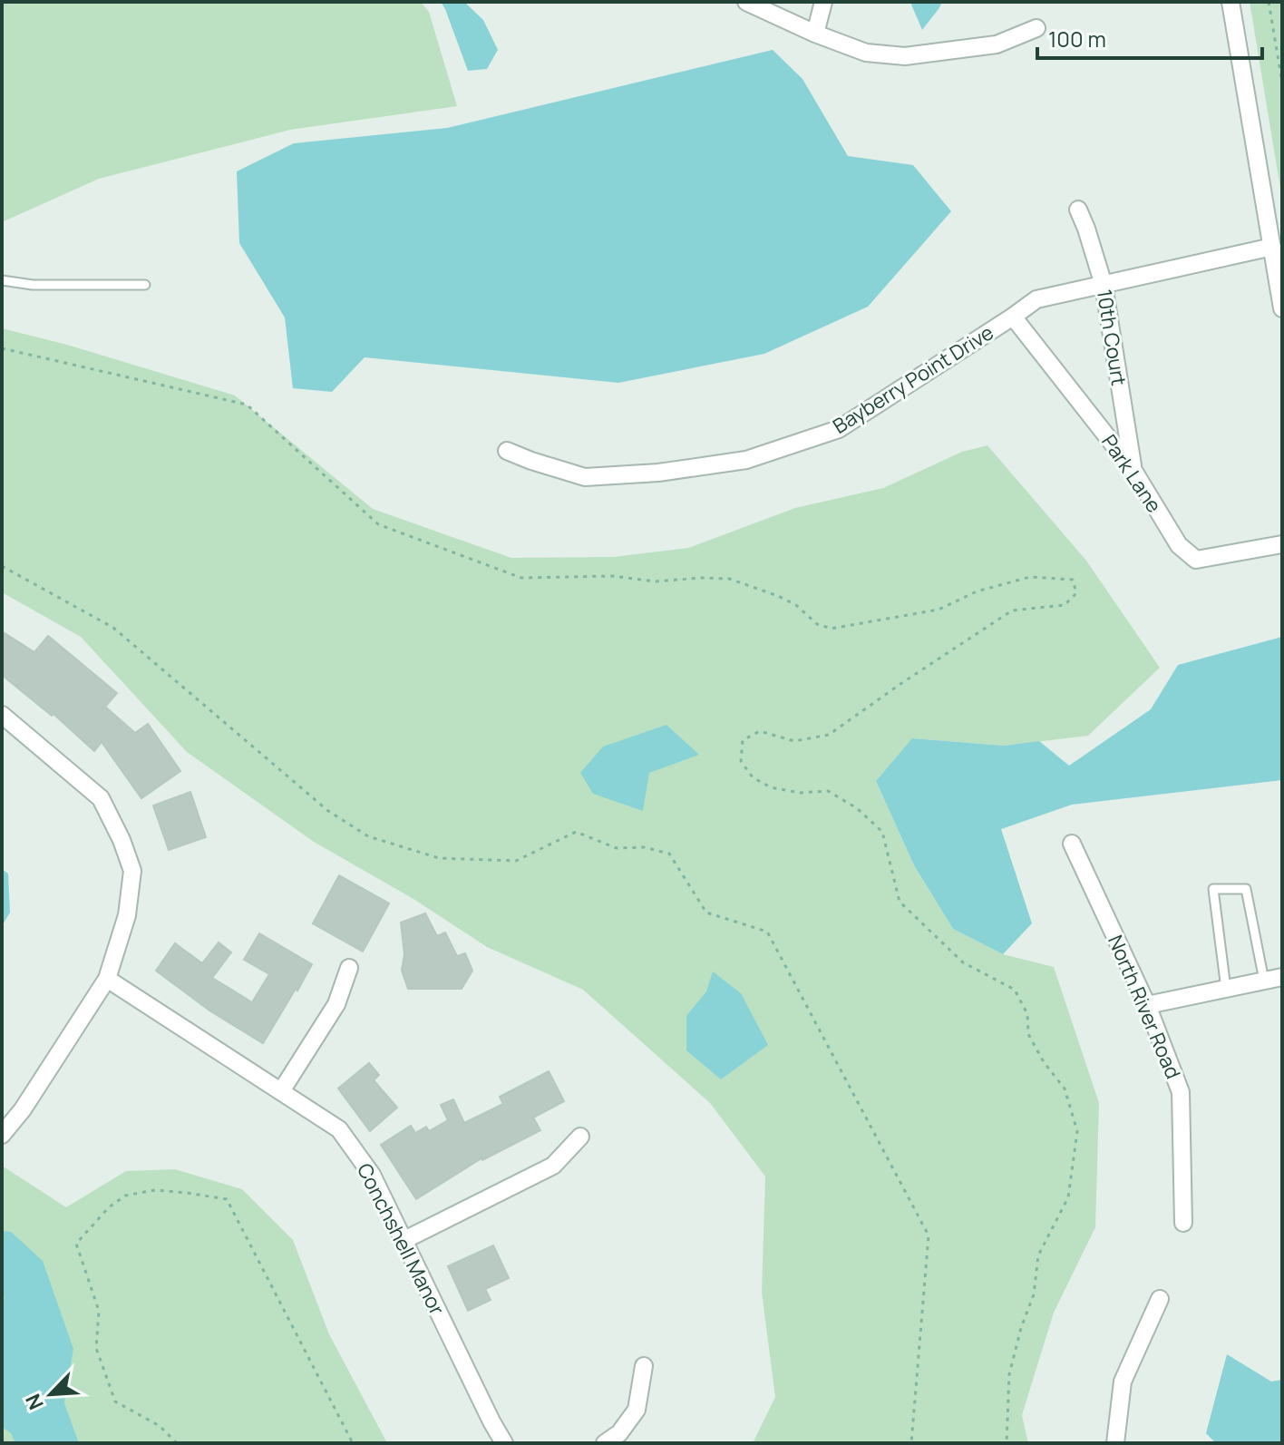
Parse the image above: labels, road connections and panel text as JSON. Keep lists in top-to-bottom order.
{
  "streets": {
    "street": [
      "10th Court",
      "Bayberry Point Drive",
      "Park Lane",
      "North River Road",
      "Conchshell Manor"
    ]
  },
  "crossings": [
    ["10th Court", "Bayberry Point Drive"],
    ["10th Court", "Park Lane"],
    ["Bayberry Point Drive", "Park Lane"]
  ],
  "scale_bar": "100 m",
  "north": "bottom left"
}
